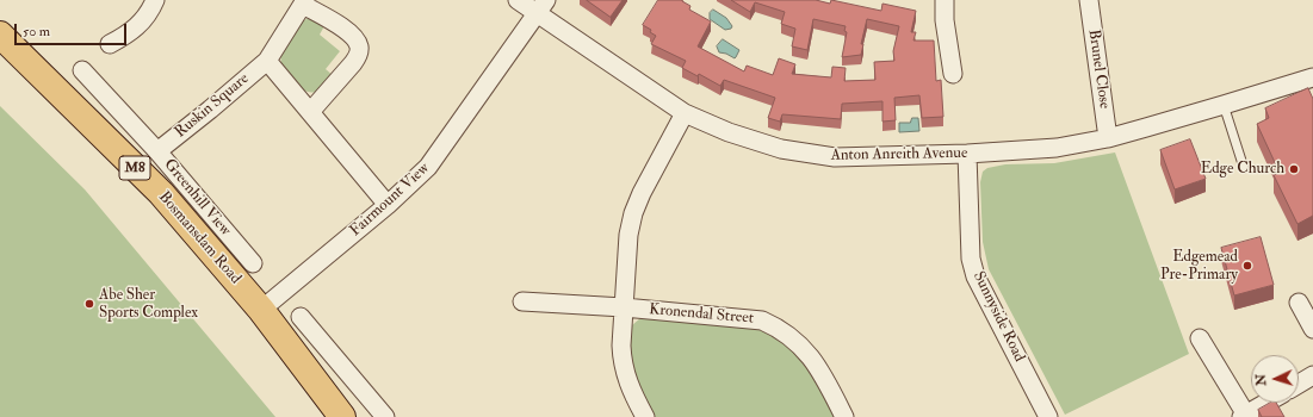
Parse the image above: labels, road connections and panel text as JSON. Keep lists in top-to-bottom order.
{
  "streets": {
    "main road": ["M8", "Bosmansdam Road"],
    "street": [
      "Brunel Close",
      "Ruskin Square",
      "Anton Anreith Avenue",
      "Greenhill View",
      "Fairmount View",
      "Kronendal Street",
      "Sunnyside Road"
    ]
  },
  "crossings": [
    ["Brunel Close", "Anton Anreith Avenue"],
    ["Ruskin Square", "Greenhill View"],
    ["Anton Anreith Avenue", "Fairmount View"],
    ["Anton Anreith Avenue", "Sunnyside Road"],
    ["Fairmount View", "Bosmansdam Road"]
  ],
  "places": ["Edge Church", "Edgemead Pre-Primary", "Abe Sher Sports Complex"],
  "scale_bar": "50 m",
  "north": "left"
}
